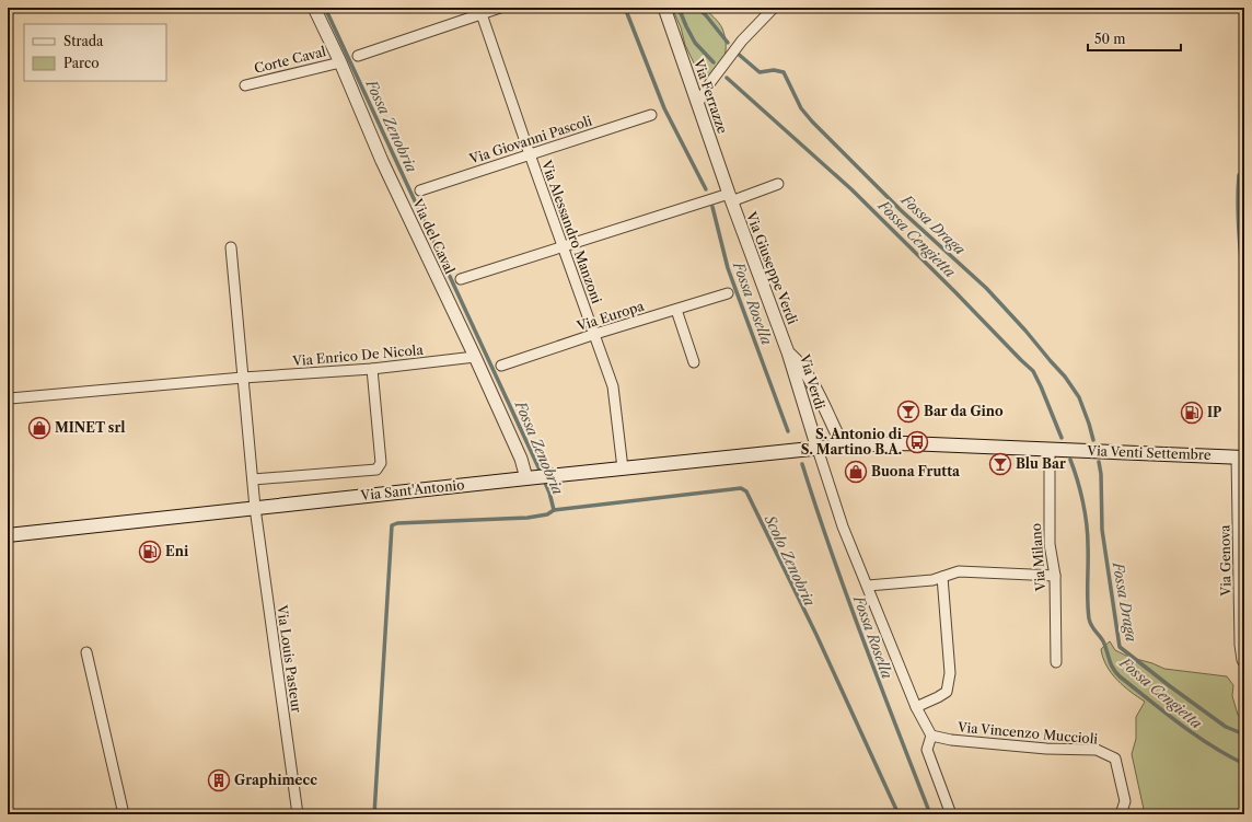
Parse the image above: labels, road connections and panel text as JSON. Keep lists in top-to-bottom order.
{
  "streets": {
    "main road": ["Via Venti Settembre", "Via Sant'Antonio"],
    "street": [
      "Corte Caval",
      "Via Ferrazze",
      "Via Giovanni Pascoli",
      "Via Alessandro Manzoni",
      "Via del Caval",
      "Via Giuseppe Verdi",
      "Via Europa",
      "Via Enrico De Nicola",
      "Via Verdi",
      "Via Milano",
      "Via Genova",
      "Via Louis Pasteur",
      "Via Vincenzo Muccioli"
    ]
  },
  "crossings": [
    ["Corte Caval", "Via del Caval"],
    ["Via Ferrazze", "Via Giuseppe Verdi"],
    ["Via Giovanni Pascoli", "Via Alessandro Manzoni"],
    ["Via Alessandro Manzoni", "Via Europa"],
    ["Via Alessandro Manzoni", "Via Sant'Antonio"],
    ["Via del Caval", "Via Enrico De Nicola"],
    ["Via del Caval", "Via Sant'Antonio"],
    ["Via Giuseppe Verdi", "Via Verdi"],
    ["Via Enrico De Nicola", "Via Louis Pasteur"],
    ["Via Verdi", "Via Venti Settembre"],
    ["Via Verdi", "Via Sant'Antonio"],
    ["Via Venti Settembre", "Via Sant'Antonio"],
    ["Via Venti Settembre", "Via Milano"],
    ["Via Venti Settembre", "Via Genova"],
    ["Via Sant'Antonio", "Via Louis Pasteur"]
  ],
  "water": [
    "Fossa Zenobria",
    "Fossa Draga",
    "Fossa Cengietta",
    "Fossa Rosella",
    "Scolo Zenobria"
  ],
  "places": {
    "bar": ["Bar da Gino", "Blu Bar"],
    "fuel station": ["IP", "Eni"],
    "shop": ["MINET srl", "Buona Frutta"],
    "bus stop": ["S. Antonio di S. Martino B.A."],
    "building": ["Graphimecc"]
  },
  "legend": ["Strada", "Parco"],
  "scale_bar": "50 m"
}
